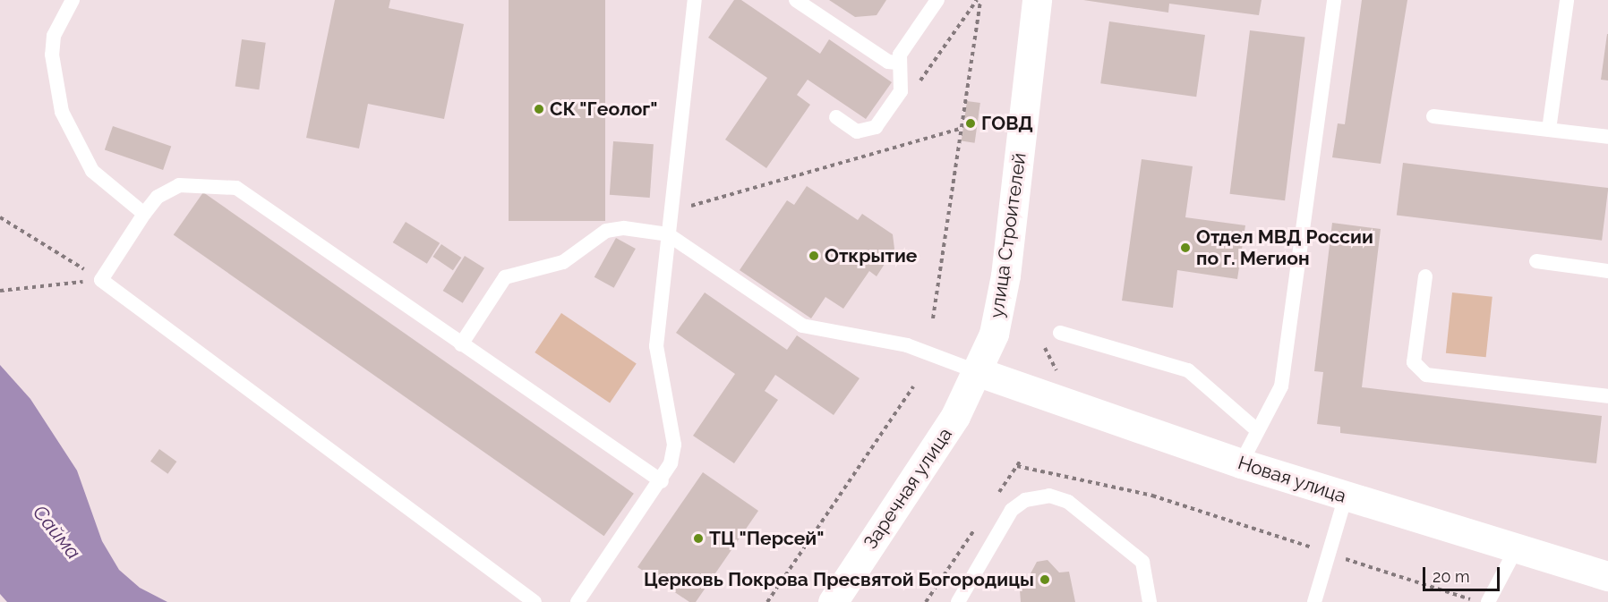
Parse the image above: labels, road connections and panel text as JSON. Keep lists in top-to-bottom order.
{
  "streets": {
    "street": ["улица Строителей", "Новая улица", "Заречная улица"]
  },
  "crossings": [
    ["улица Строителей", "Новая улица"],
    ["улица Строителей", "Заречная улица"],
    ["Новая улица", "Заречная улица"]
  ],
  "water": ["Сайма"],
  "places": [
    "СК \"Геолог\"",
    "ГОВД",
    "Отдел МВД России по г. Мегион",
    "Открытие",
    "ТЦ \"Персей\"",
    "Церковь Покрова Пресвятой Богородицы"
  ],
  "scale_bar": "20 m"
}
